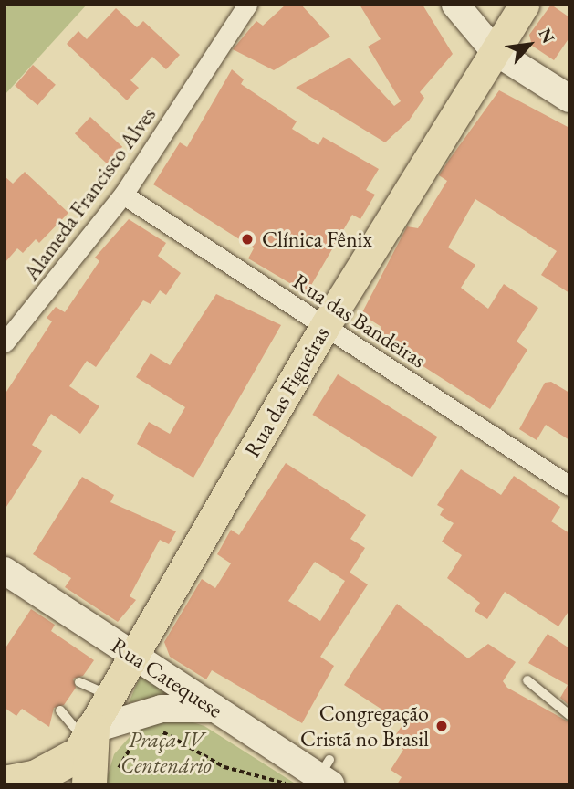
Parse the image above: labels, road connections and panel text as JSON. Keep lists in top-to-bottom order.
{
  "streets": {
    "main road": ["Rua das Figueiras", "Rua Catequese"],
    "street": ["Alameda Francisco Alves", "Rua das Bandeiras"]
  },
  "crossings": [
    ["Alameda Francisco Alves", "Rua das Bandeiras"],
    ["Rua das Bandeiras", "Rua das Figueiras"],
    ["Rua das Figueiras", "Rua Catequese"]
  ],
  "parks": ["Praça IV Centenário"],
  "places": ["Clínica Fênix", "Congregação Cristã no Brasil"],
  "north": "top right"
}
